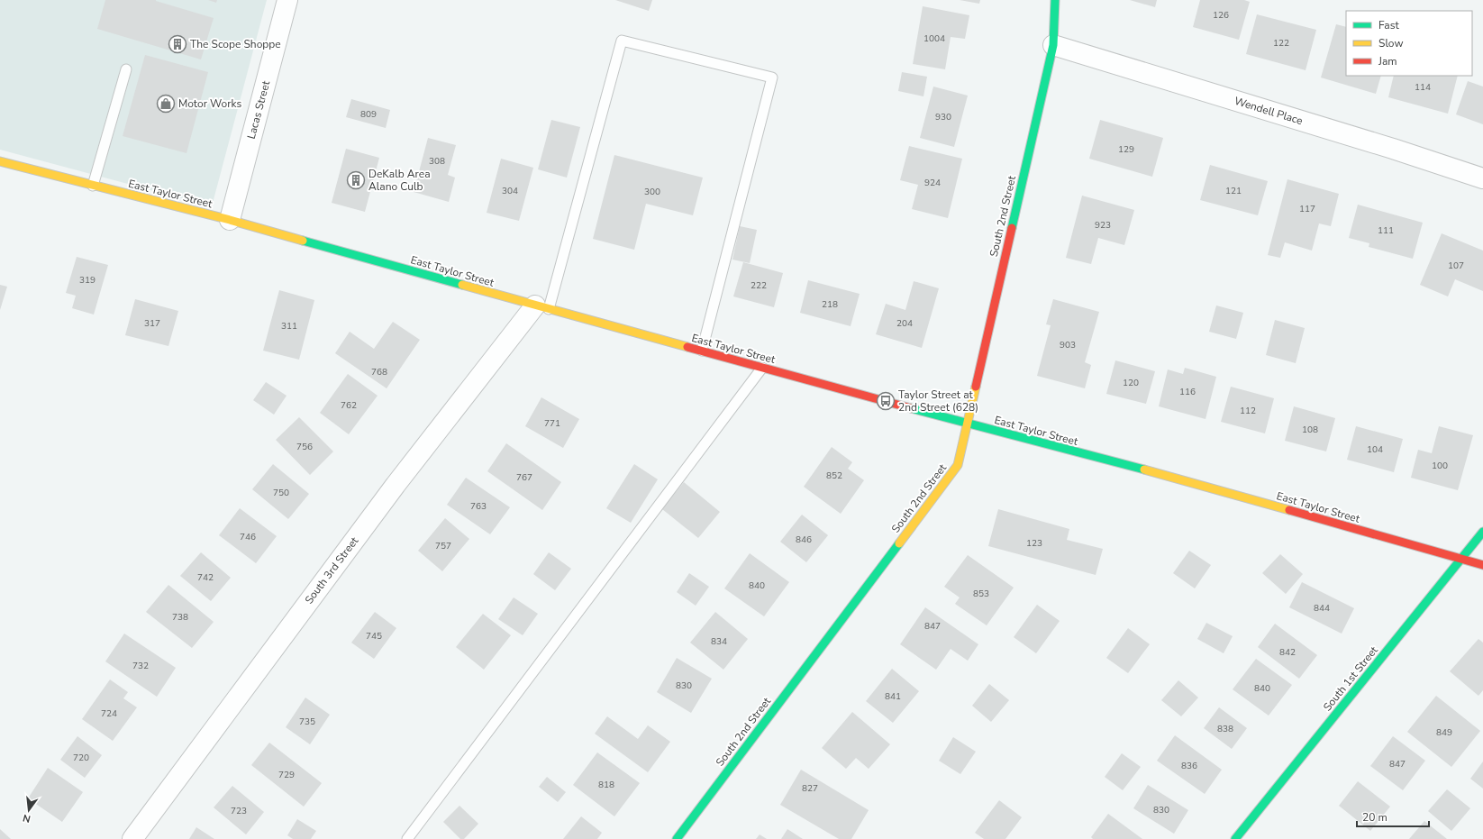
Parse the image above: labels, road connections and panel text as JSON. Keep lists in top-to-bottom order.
{
  "streets": {
    "street": [
      "Lacas Street",
      "Wendell Place",
      "East Taylor Street",
      "South 2nd Street",
      "South 3rd Street",
      "South 1st Street"
    ]
  },
  "crossings": [
    ["Lacas Street", "East Taylor Street"],
    ["Wendell Place", "South 2nd Street"],
    ["East Taylor Street", "South 2nd Street"],
    ["East Taylor Street", "South 3rd Street"],
    ["East Taylor Street", "South 1st Street"]
  ],
  "places": {
    "building": ["The Scope Shoppe", "DeKalb Area Alano Culb"],
    "shop": ["Motor Works"],
    "bus stop": ["Taylor Street at 2nd Street (628)"]
  },
  "house_numbers": [
    "126",
    "1004",
    "122",
    "114",
    "809",
    "930",
    "129",
    "308",
    "924",
    "304",
    "121",
    "300",
    "117",
    "923",
    "111",
    "107",
    "319",
    "222",
    "218",
    "317",
    "204",
    "311",
    "903",
    "768",
    "120",
    "116",
    "762",
    "112",
    "771",
    "108",
    "756",
    "104",
    "100",
    "852",
    "767",
    "750",
    "763",
    "746",
    "846",
    "123",
    "757",
    "742",
    "840",
    "853",
    "844",
    "738",
    "847",
    "745",
    "834",
    "842",
    "732",
    "830",
    "840",
    "841",
    "724",
    "735",
    "838",
    "849",
    "720",
    "847",
    "836",
    "729",
    "818",
    "827",
    "830",
    "723"
  ],
  "legend": ["Fast", "Slow", "Jam"],
  "scale_bar": "20 m",
  "north": "bottom"
}
